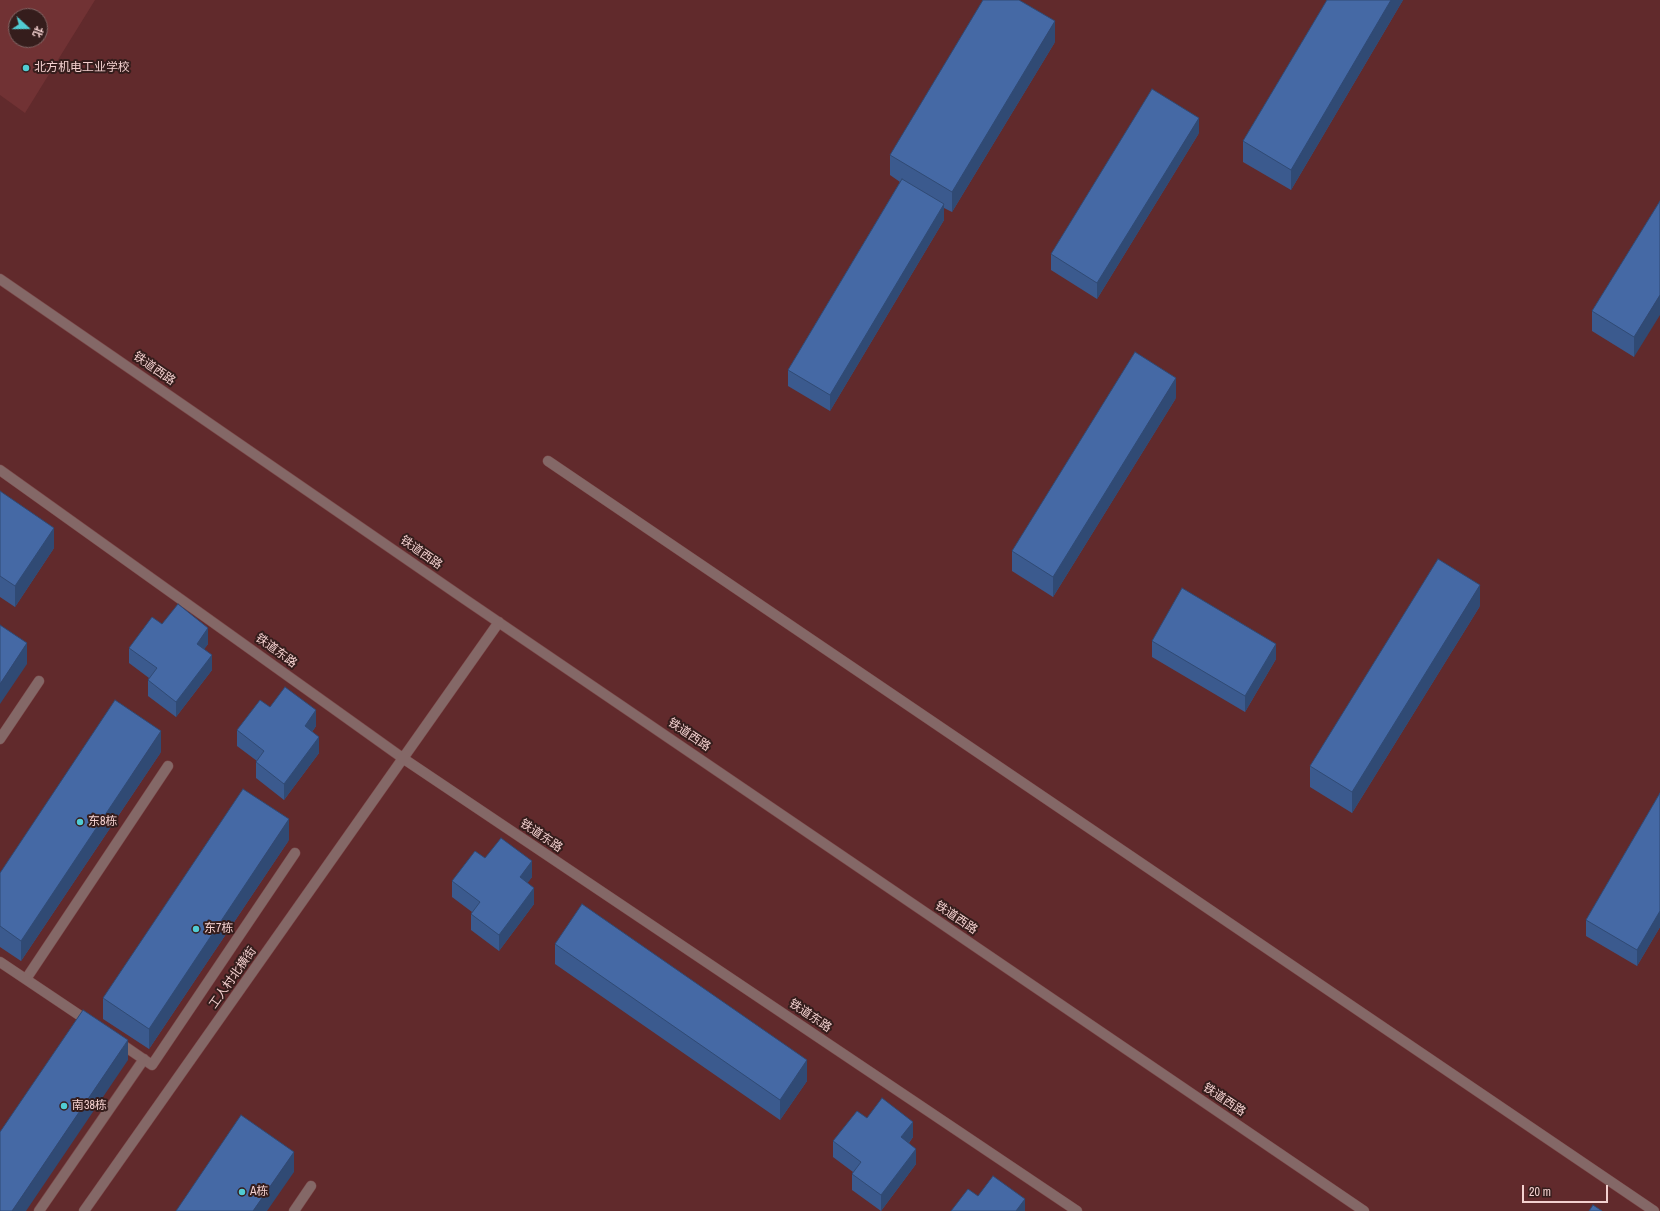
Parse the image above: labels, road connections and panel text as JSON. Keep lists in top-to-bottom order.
{
  "streets": {
    "street": ["铁道西路", "铁道东路", "工人村北横街"]
  },
  "crossings": [
    ["铁道西路", "工人村北横街"],
    ["铁道东路", "工人村北横街"]
  ],
  "places": [
    "北方机电工业学校",
    "东8栋",
    "东7栋",
    "南38栋",
    "A栋"
  ],
  "scale_bar": "20 m",
  "north": "right"
}
